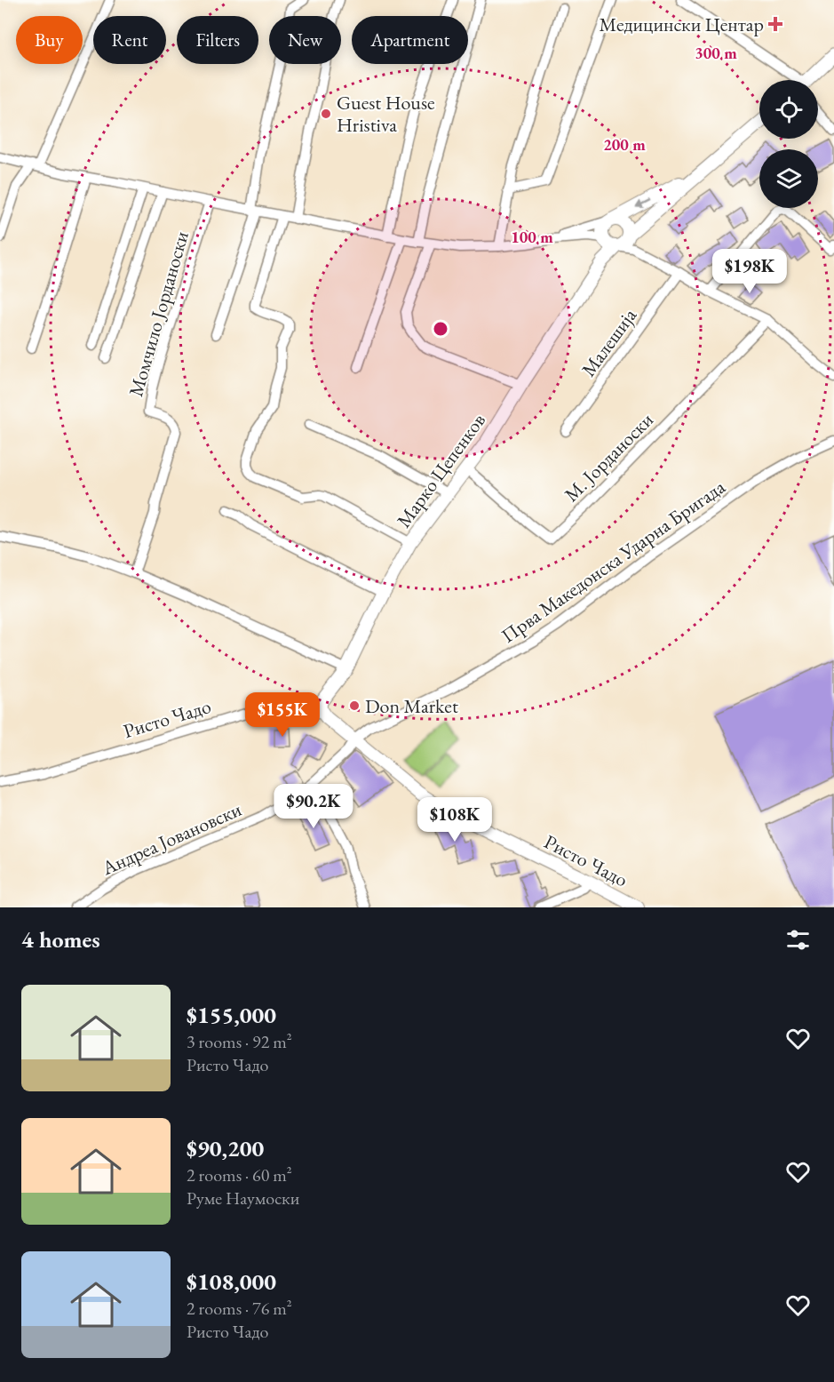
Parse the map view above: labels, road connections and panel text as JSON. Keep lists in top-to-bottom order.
{
  "streets": {
    "street": [
      "Момчило Јорданоски",
      "Малешија",
      "М. Јорданоски",
      "Марко Цепенков",
      "Прва Македонска Ударна Бригада",
      "Ристо Чадо",
      "Андреа Јовановски"
    ]
  },
  "crossings": [
    ["М. Јорданоски", "Марко Цепенков"],
    ["Марко Цепенков", "Ристо Чадо"],
    ["Прва Македонска Ударна Бригада", "Ристо Чадо"],
    ["Прва Македонска Ударна Бригада", "Андреа Јовановски"],
    ["Ристо Чадо", "Андреа Јовановски"]
  ],
  "places": {
    "health": ["Медицински Центар"],
    "other": ["Guest House Hristiva", "Don Market"]
  },
  "page": {
    "chip": [
      "Buy",
      "Rent",
      "Filters",
      "New",
      "Apartment"
    ],
    "price": [
      "$198K",
      "$155K",
      "$90.2K",
      "$108K"
    ],
    "heading": "4 homes",
    "list": [
      {
        "name": "$155,000",
        "note": "3 rooms · 92 m² · Ристо Чадо"
      },
      {
        "name": "$90,200",
        "note": "2 rooms · 60 m² · Руме Наумоски"
      },
      {
        "name": "$108,000",
        "note": "2 rooms · 76 m² · Ристо Чадо"
      }
    ]
  },
  "rings": ["300 m", "200 m", "100 m"]
}
